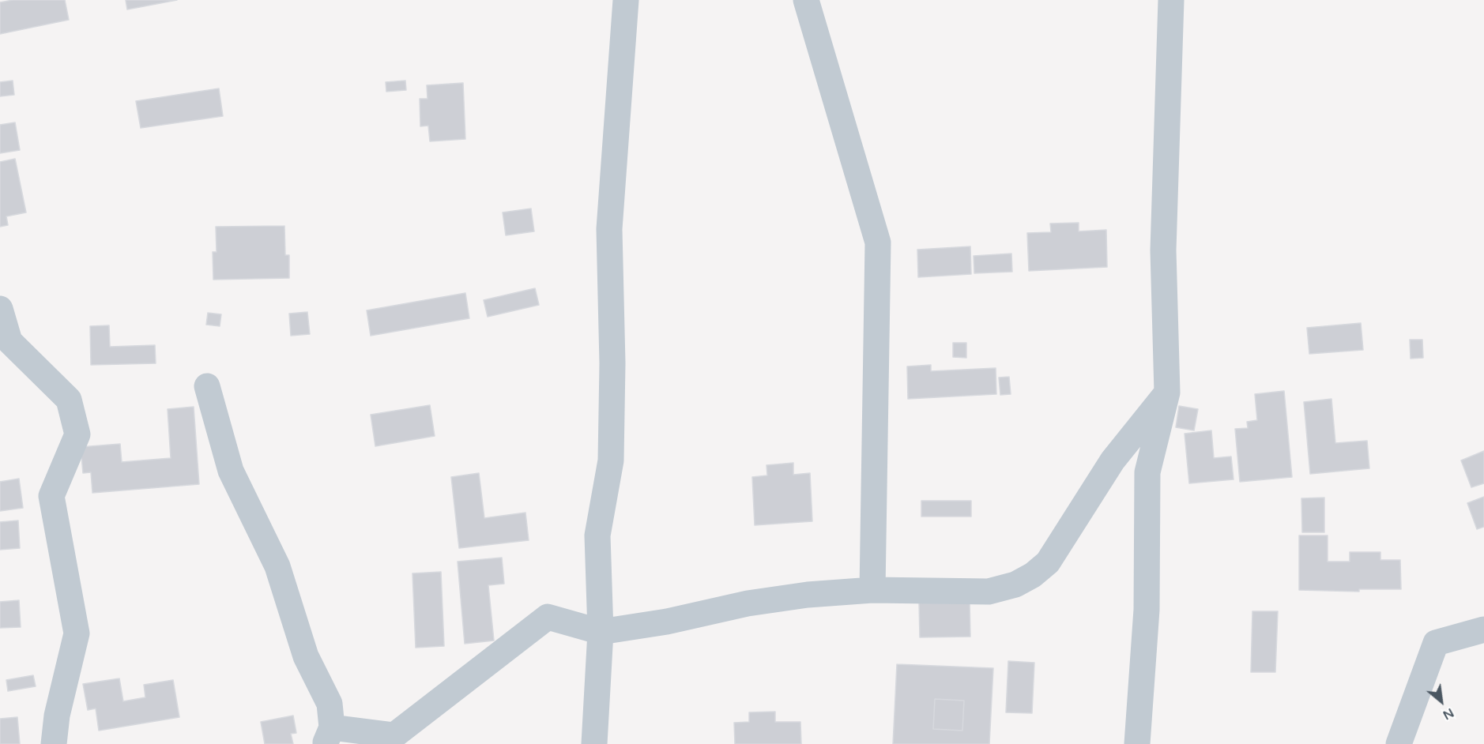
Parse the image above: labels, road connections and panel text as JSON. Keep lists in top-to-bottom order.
{
  "north": "bottom right"
}
